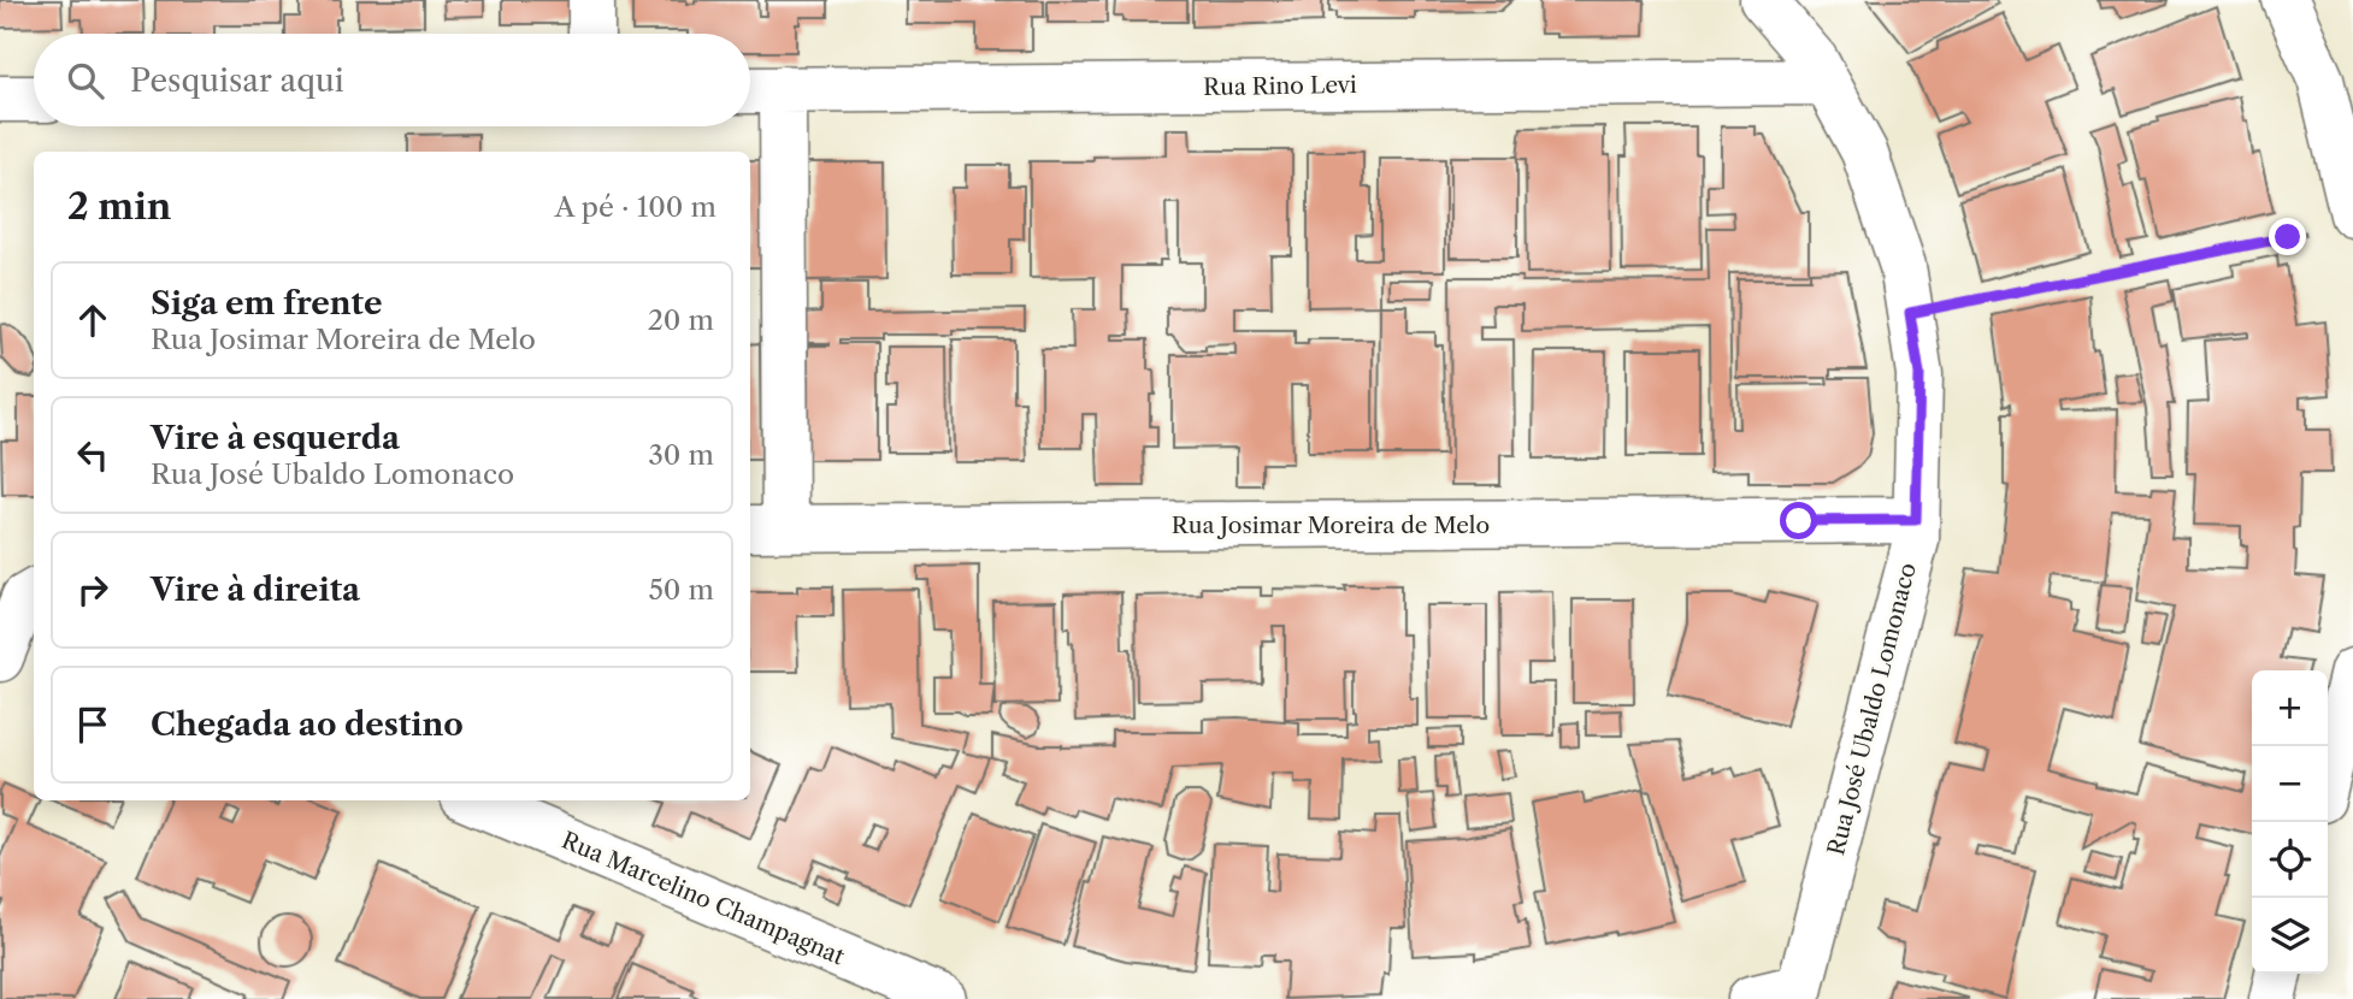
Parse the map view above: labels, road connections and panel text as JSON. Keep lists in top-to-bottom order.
{
  "streets": {
    "street": [
      "Rua Rino Levi",
      "Rua Josimar Moreira de Melo",
      "Rua José Ubaldo Lomonaco",
      "Rua Marcelino Champagnat"
    ]
  },
  "crossings": [
    ["Rua Rino Levi", "Rua José Ubaldo Lomonaco"],
    ["Rua Josimar Moreira de Melo", "Rua José Ubaldo Lomonaco"]
  ],
  "page": {
    "search": "Pesquisar aqui",
    "heading": ["2 min", "A pé · 100 m"],
    "list": [
      ["Siga em frente", "Rua Josimar Moreira de Melo", "20 m"],
      ["Vire à esquerda", "Rua José Ubaldo Lomonaco", "30 m"],
      ["Vire à direita", "50 m"],
      "Chegada ao destino"
    ],
    "map_buttons": ["+", "−"]
  }
}
